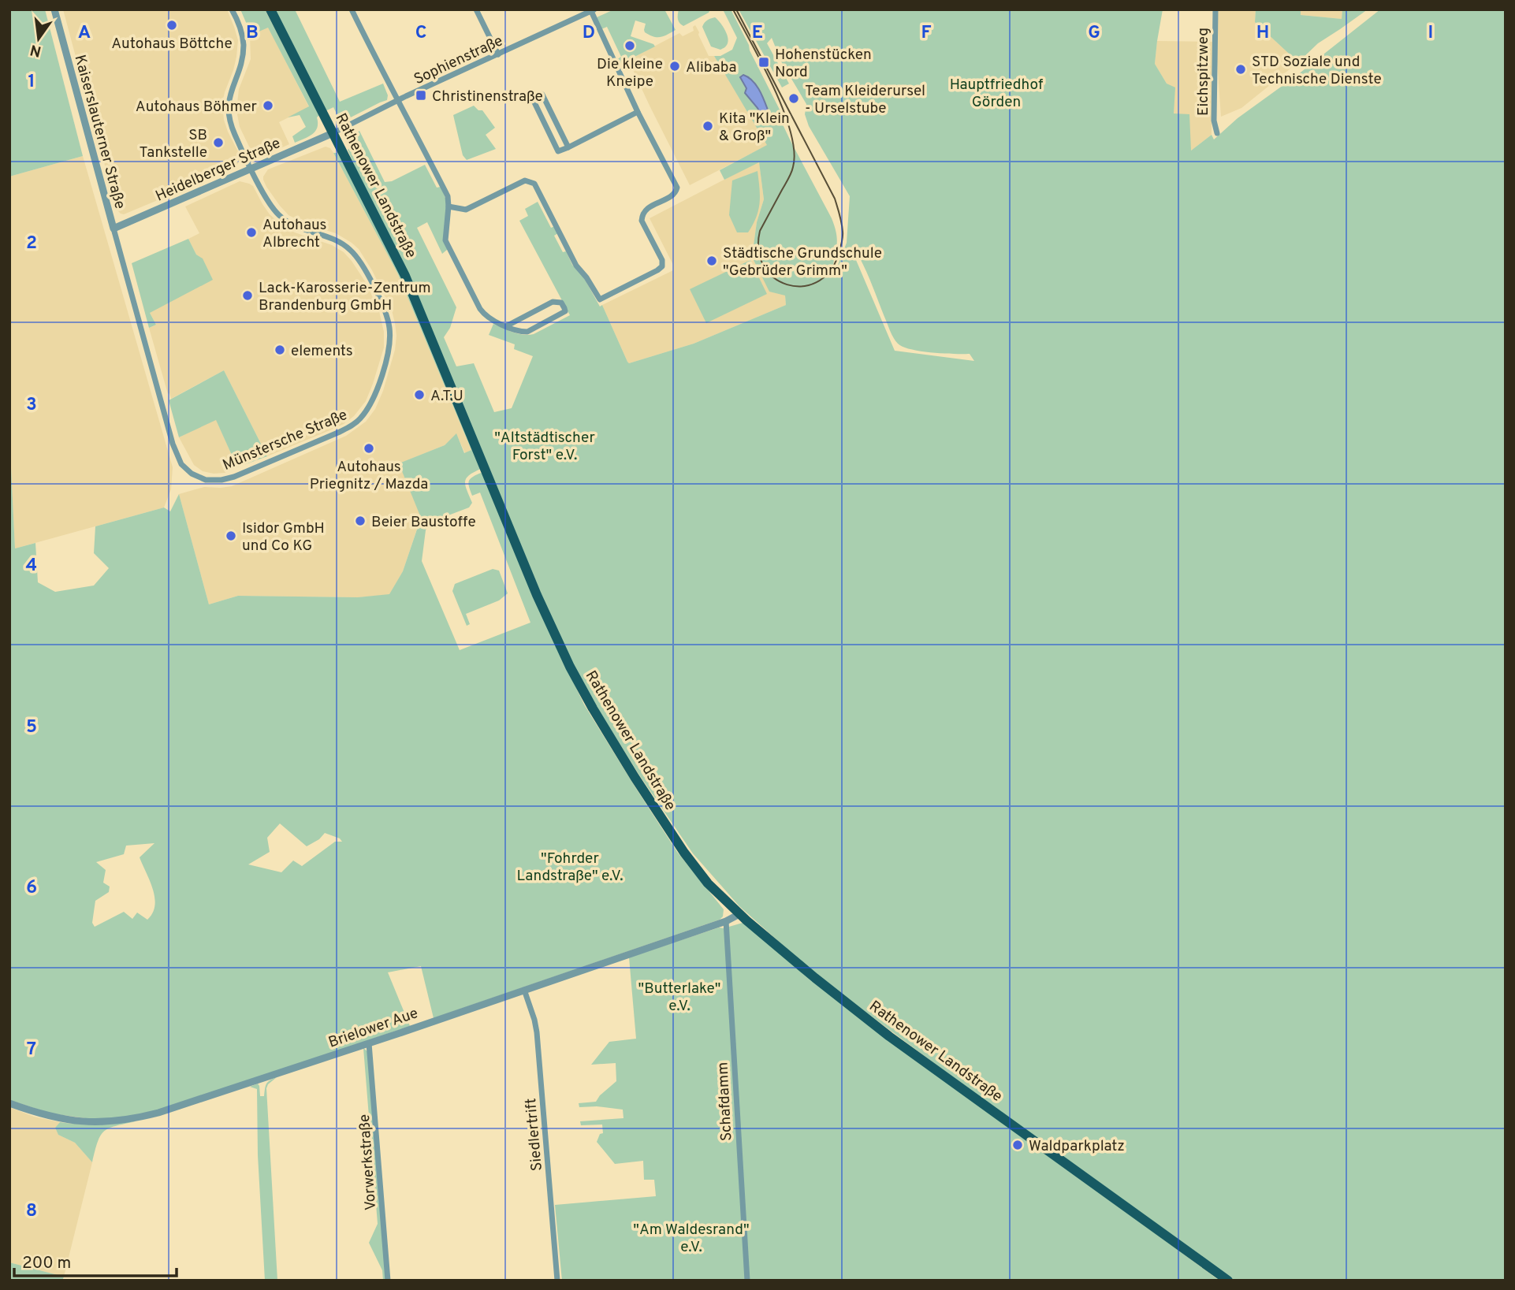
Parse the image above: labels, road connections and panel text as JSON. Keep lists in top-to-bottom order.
{
  "streets": {
    "main road": ["Rathenower Landstraße"],
    "street": [
      "Sophienstraße",
      "Eichspitzweg",
      "Kaiserslauterner Straße",
      "Heidelberger Straße",
      "Münstersche Straße",
      "Brielower Aue",
      "Schafdamm",
      "Siedlertrift",
      "Vorwerkstraße"
    ]
  },
  "crossings": [
    ["Sophienstraße", "Heidelberger Straße"],
    ["Sophienstraße", "Rathenower Landstraße"],
    ["Kaiserslauterner Straße", "Heidelberger Straße"],
    ["Kaiserslauterner Straße", "Münstersche Straße"],
    ["Heidelberger Straße", "Rathenower Landstraße"],
    ["Heidelberger Straße", "Münstersche Straße"],
    ["Rathenower Landstraße", "Brielower Aue"],
    ["Brielower Aue", "Schafdamm"],
    ["Brielower Aue", "Siedlertrift"],
    ["Brielower Aue", "Vorwerkstraße"]
  ],
  "parks": [
    "Hauptfriedhof Görden",
    "\"Altstädtischer Forst\" e.V.",
    "\"Fohrder Landstraße\" e.V.",
    "\"Butterlake\" e.V.",
    "\"Am Waldesrand\" e.V."
  ],
  "places": {
    "other": [
      "Autohaus Böttche",
      "Die kleine Kneipe",
      "Alibaba",
      "STD Soziale und Technische Dienste",
      "Team Kleiderursel - Urselstube",
      "Autohaus Böhmer",
      "Kita \"Klein & Groß\"",
      "SB Tankstelle",
      "Autohaus Albrecht",
      "Städtische Grundschule \"Gebrüder Grimm\"",
      "Lack-Karosserie-Zentrum Brandenburg GmbH",
      "elements",
      "A.T.U",
      "Autohaus Priegnitz / Mazda",
      "Beier Baustoffe",
      "Isidor GmbH und Co KG",
      "Waldparkplatz"
    ],
    "transit": ["Hohenstücken Nord", "Christinenstraße"]
  },
  "scale_bar": "200 m",
  "north": "bottom",
  "grid": {
    "columns": [
      "A",
      "B",
      "C",
      "D",
      "E",
      "F",
      "G",
      "H",
      "I"
    ],
    "rows": [
      "1",
      "2",
      "3",
      "4",
      "5",
      "6",
      "7",
      "8"
    ]
  }
}
